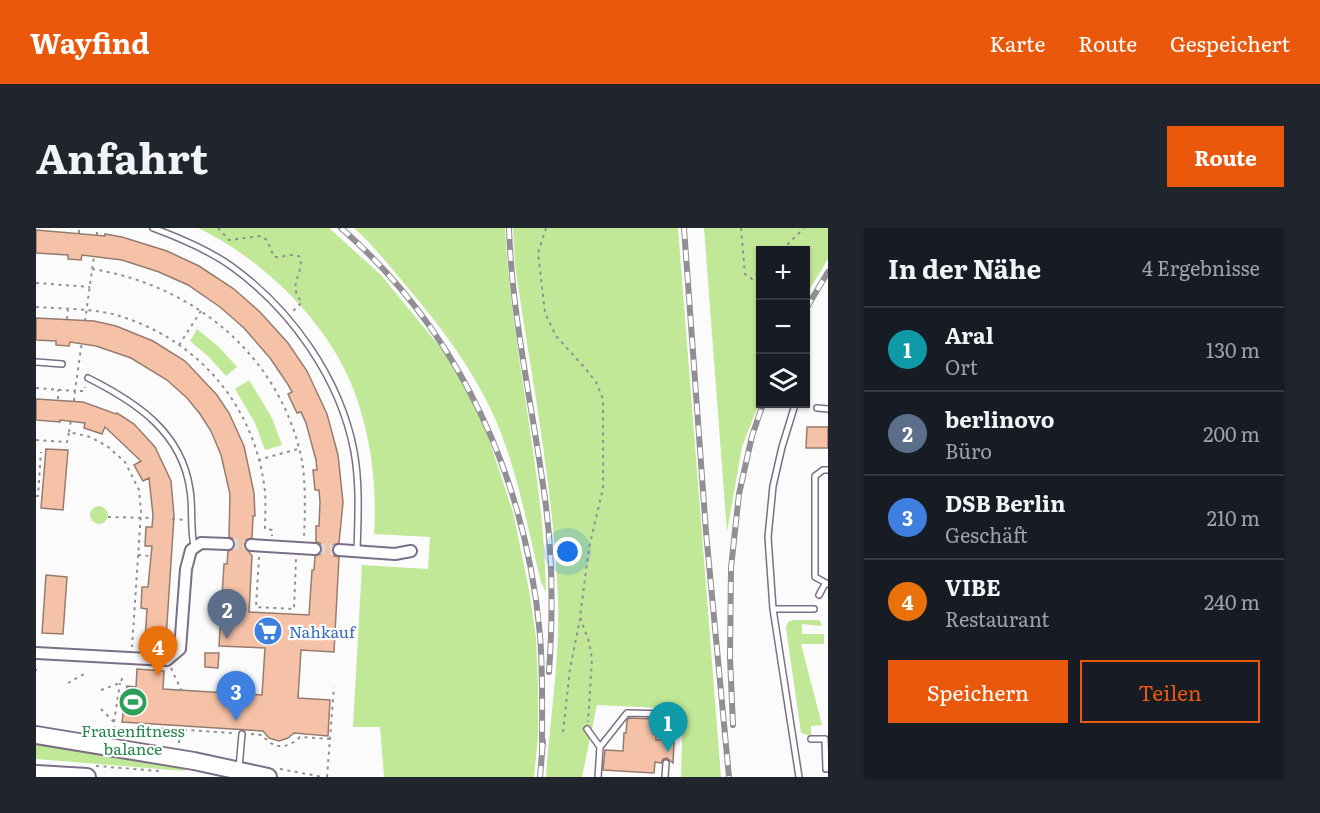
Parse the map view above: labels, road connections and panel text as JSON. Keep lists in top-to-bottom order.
{
  "places": {
    "supermarket": ["Nahkauf"],
    "sports": ["Frauenfitness balance"]
  },
  "page": {
    "header": "Wayfind",
    "nav": ["Karte", "Route", "Gespeichert"],
    "title": "Anfahrt",
    "buttons": [
      "Route",
      ["Speichern", "Teilen"]
    ],
    "heading": ["In der Nähe", "4 Ergebnisse"],
    "map_buttons": ["+", "−"],
    "list": [
      {
        "mark": "1",
        "name": "Aral",
        "note": "Ort",
        "value": "130 m"
      },
      {
        "mark": "2",
        "name": "berlinovo",
        "note": "Büro",
        "value": "200 m"
      },
      {
        "mark": "3",
        "name": "DSB Berlin",
        "note": "Geschäft",
        "value": "210 m"
      },
      {
        "mark": "4",
        "name": "VIBE",
        "note": "Restaurant",
        "value": "240 m"
      }
    ],
    "pins": [
      "2",
      "4",
      "3",
      "1"
    ]
  }
}
